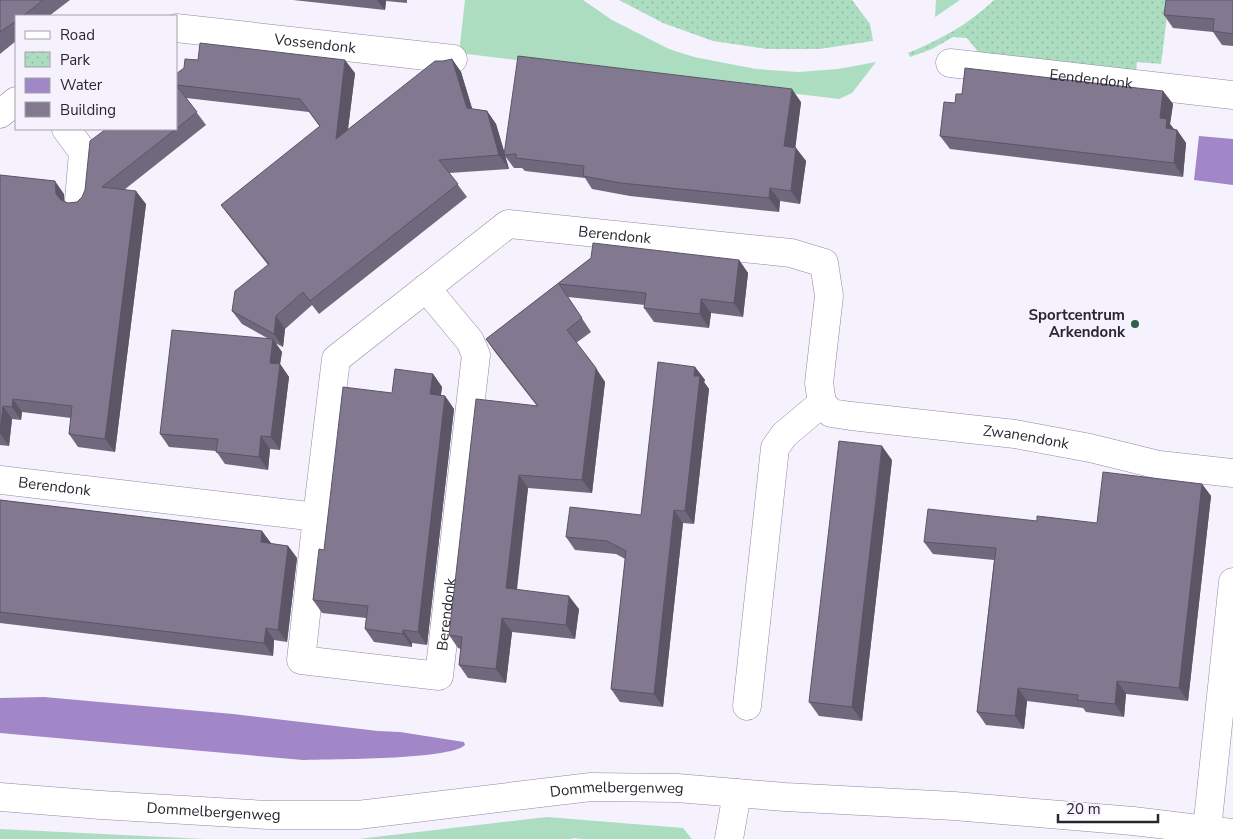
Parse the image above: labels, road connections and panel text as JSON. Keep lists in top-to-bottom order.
{
  "streets": {
    "street": [
      "Vossendonk",
      "Eendendonk",
      "Berendonk",
      "Zwanendonk",
      "Dommelbergenweg"
    ]
  },
  "crossings": [
    ["Berendonk", "Zwanendonk"]
  ],
  "places": ["Sportcentrum Arkendonk"],
  "legend": [
    "Road",
    "Park",
    "Water",
    "Building"
  ],
  "scale_bar": "20 m"
}
